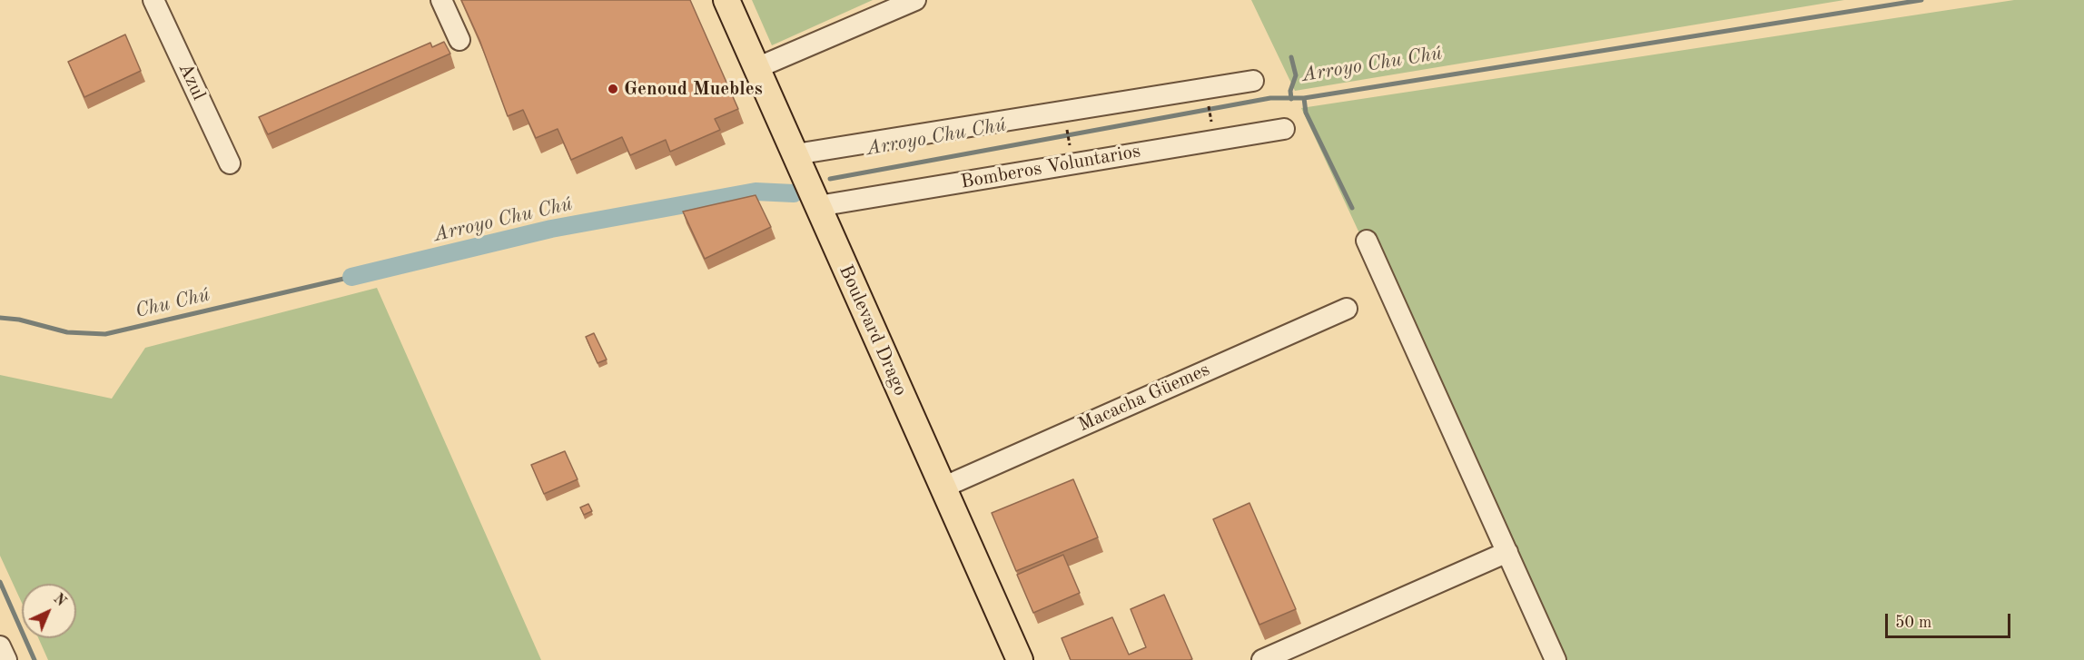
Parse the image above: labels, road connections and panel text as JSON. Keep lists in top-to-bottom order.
{
  "streets": {
    "main road": ["Boulevard Drago"],
    "street": ["Azul", "Bomberos Voluntarios", "Macacha Güemes"]
  },
  "crossings": [
    ["Bomberos Voluntarios", "Boulevard Drago"],
    ["Boulevard Drago", "Macacha Güemes"]
  ],
  "water": ["Arroyo Chu Chú", "Chu Chú"],
  "places": ["Genoud Muebles"],
  "scale_bar": "50 m",
  "north": "top right"
}
